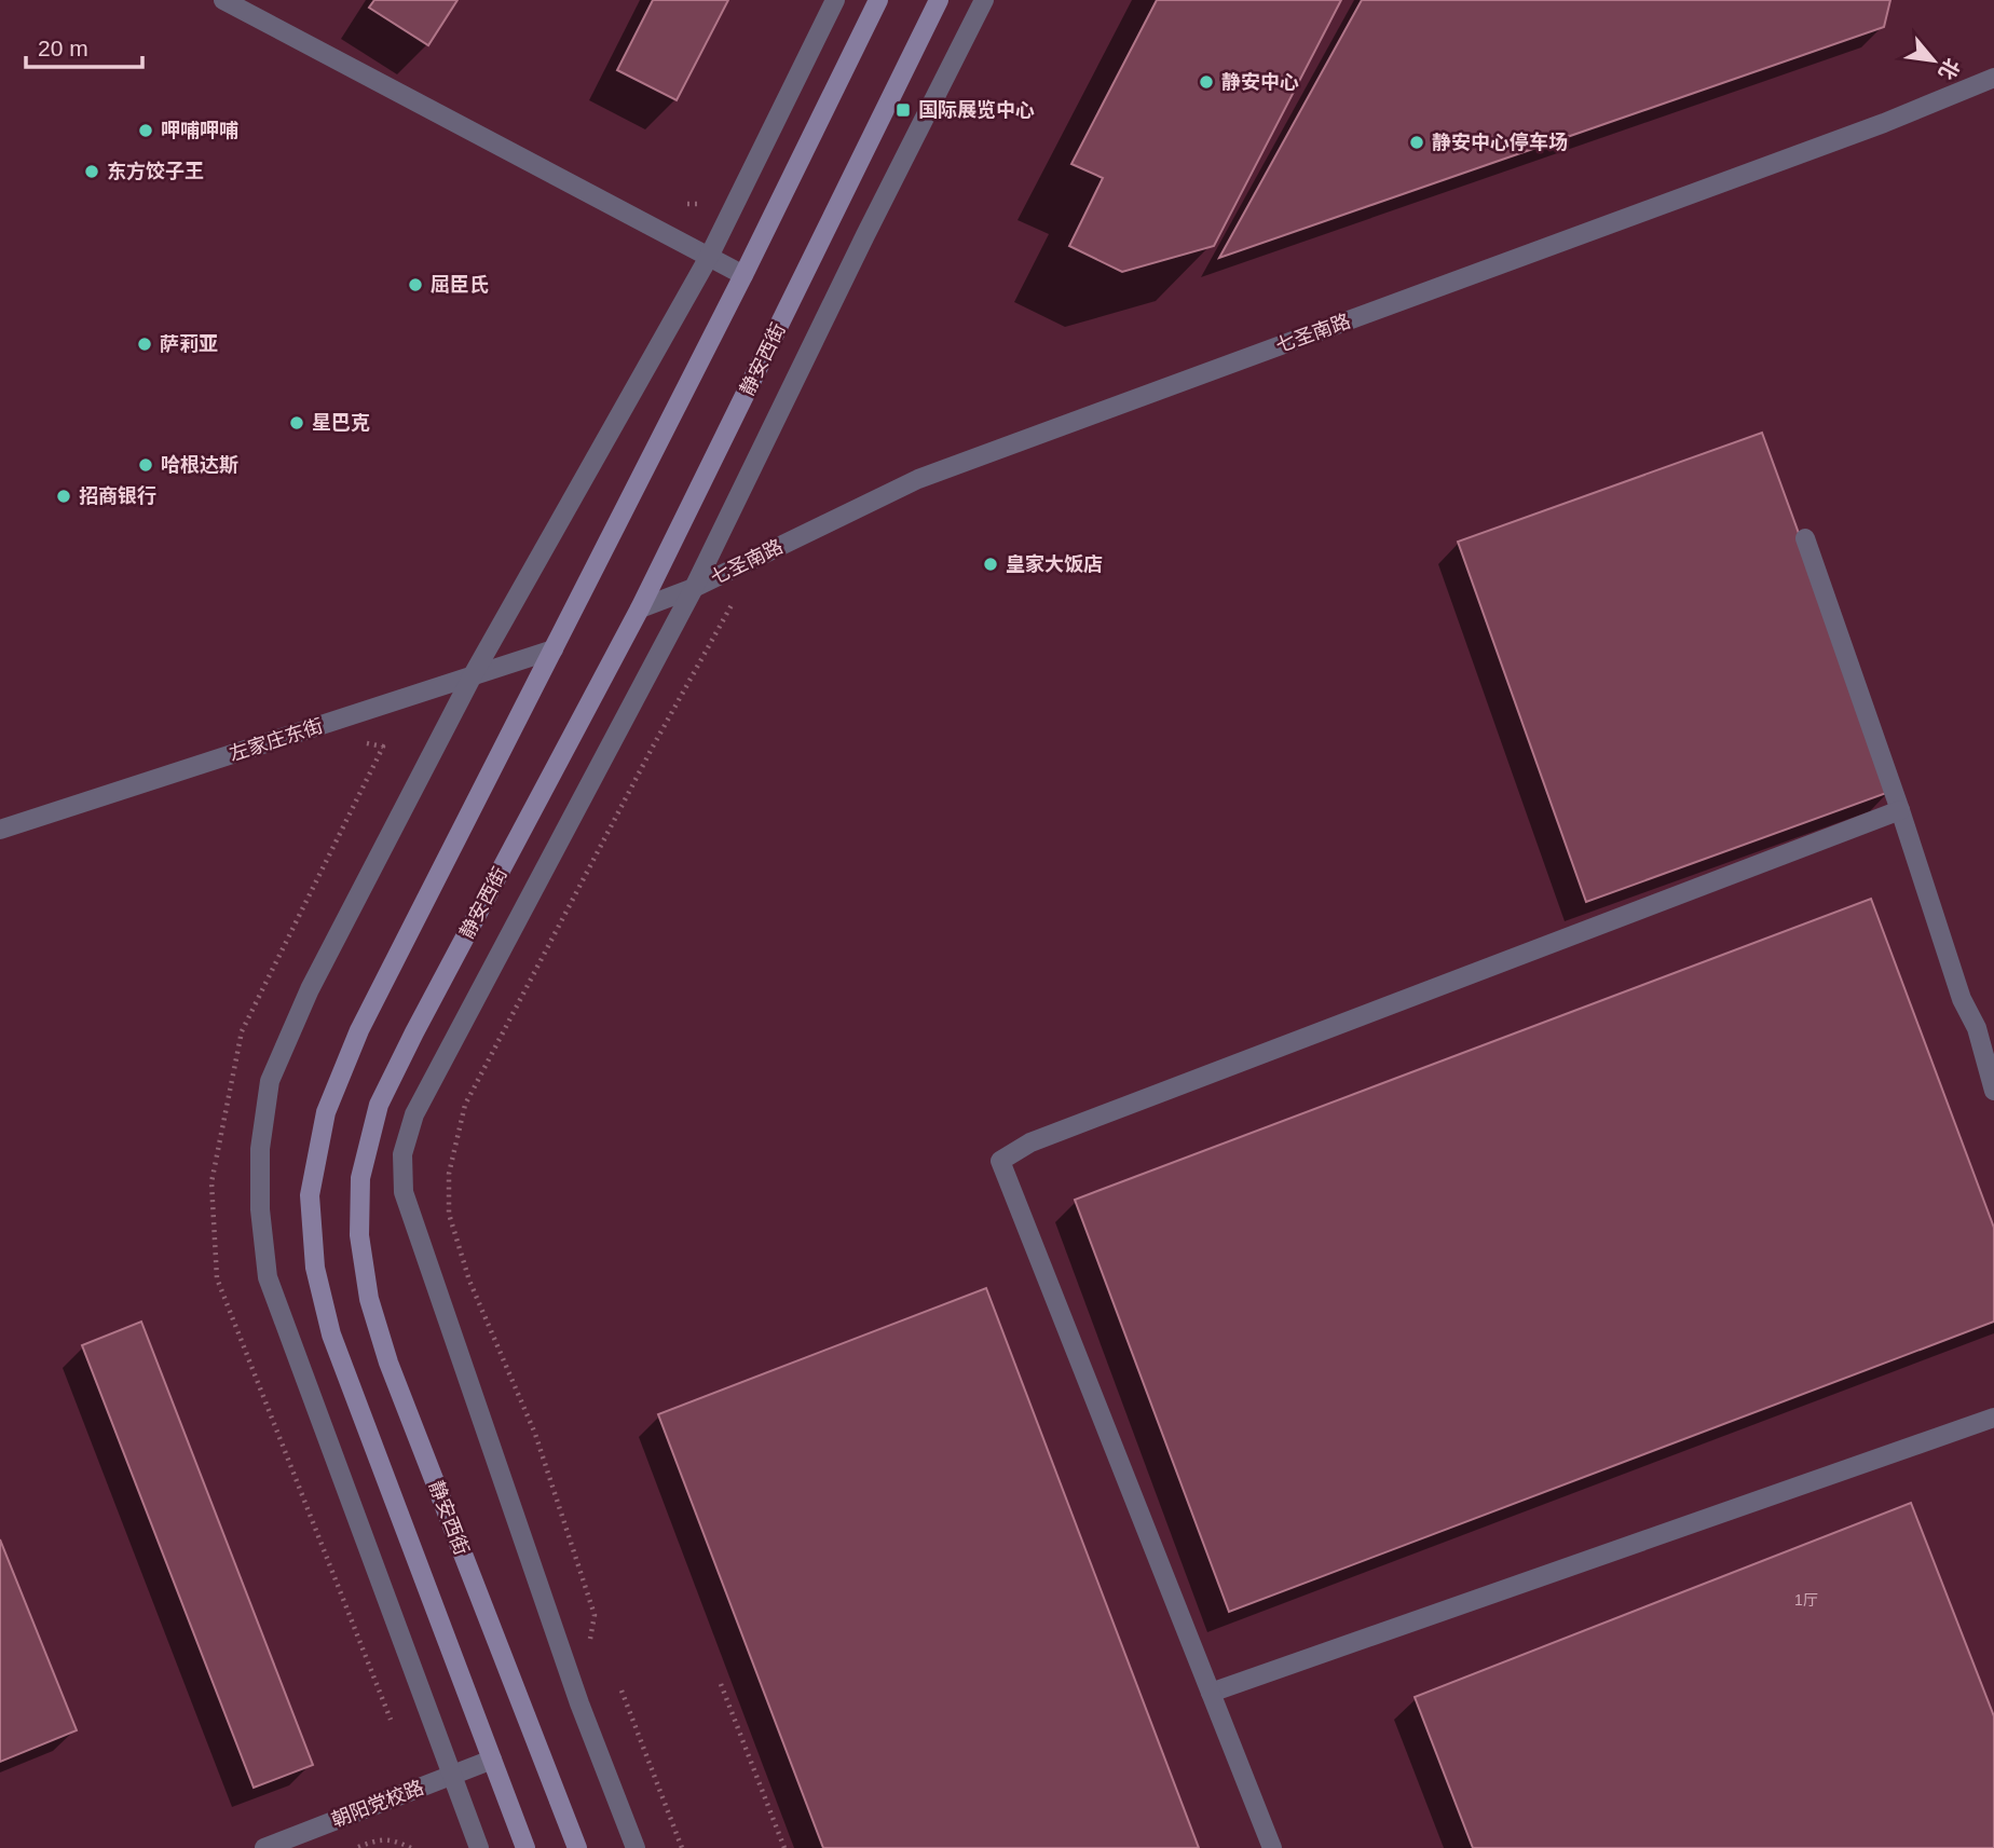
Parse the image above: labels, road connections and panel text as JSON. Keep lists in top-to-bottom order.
{
  "streets": {
    "main road": ["静安西街"],
    "street": ["七圣南路", "左家庄东街", "朝阳党校路"]
  },
  "crossings": [
    ["七圣南路", "静安西街"]
  ],
  "places": {
    "other": [
      "静安中心",
      "呷哺呷哺",
      "静安中心停车场",
      "东方饺子王",
      "屈臣氏",
      "萨莉亚",
      "星巴克",
      "哈根达斯",
      "招商银行",
      "皇家大饭店"
    ],
    "transit": ["国际展览中心"]
  },
  "house_numbers": ["1厅"],
  "scale_bar": "20 m",
  "north": "bottom right"
}
